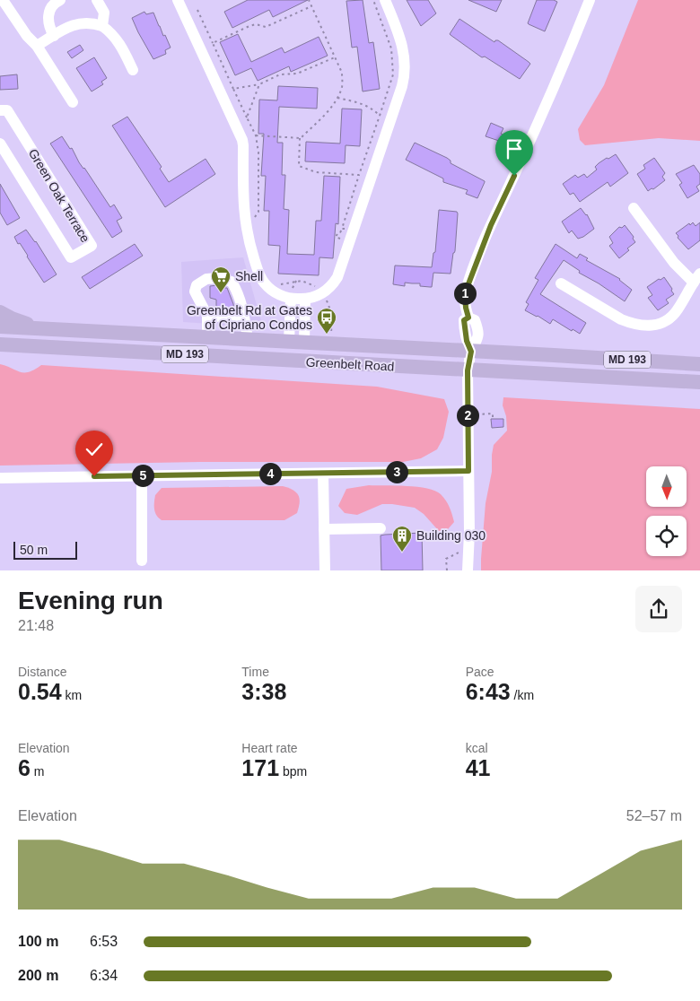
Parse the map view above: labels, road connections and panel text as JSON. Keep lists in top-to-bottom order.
{
  "streets": {
    "main road": ["MD 193", "Greenbelt Road"],
    "street": ["Green Oak Terrace"]
  },
  "places": {
    "supermarket": ["Shell"],
    "bus stop": ["Greenbelt Rd at Gates of Cipriano Condos"],
    "building": ["Building 030"]
  },
  "scale_bar": "50 m",
  "north": "bottom",
  "page": {
    "pins": [
      "1",
      "2",
      "3",
      "4",
      "5"
    ],
    "scale": "50 m",
    "heading": ["Evening run", "21:48"],
    "stats": [
      ["Distance", "0.54 km"],
      ["Time", "3:38"],
      ["Pace", "6:43 /km"],
      ["Elevation", "6 m"],
      ["Heart rate", "171 bpm"],
      ["kcal", "41"]
    ],
    "chart": ["Elevation", "52–57 m"],
    "list": [
      {
        "name": "100 m",
        "note": "6:53"
      },
      {
        "name": "200 m",
        "note": "6:34"
      }
    ]
  }
}
